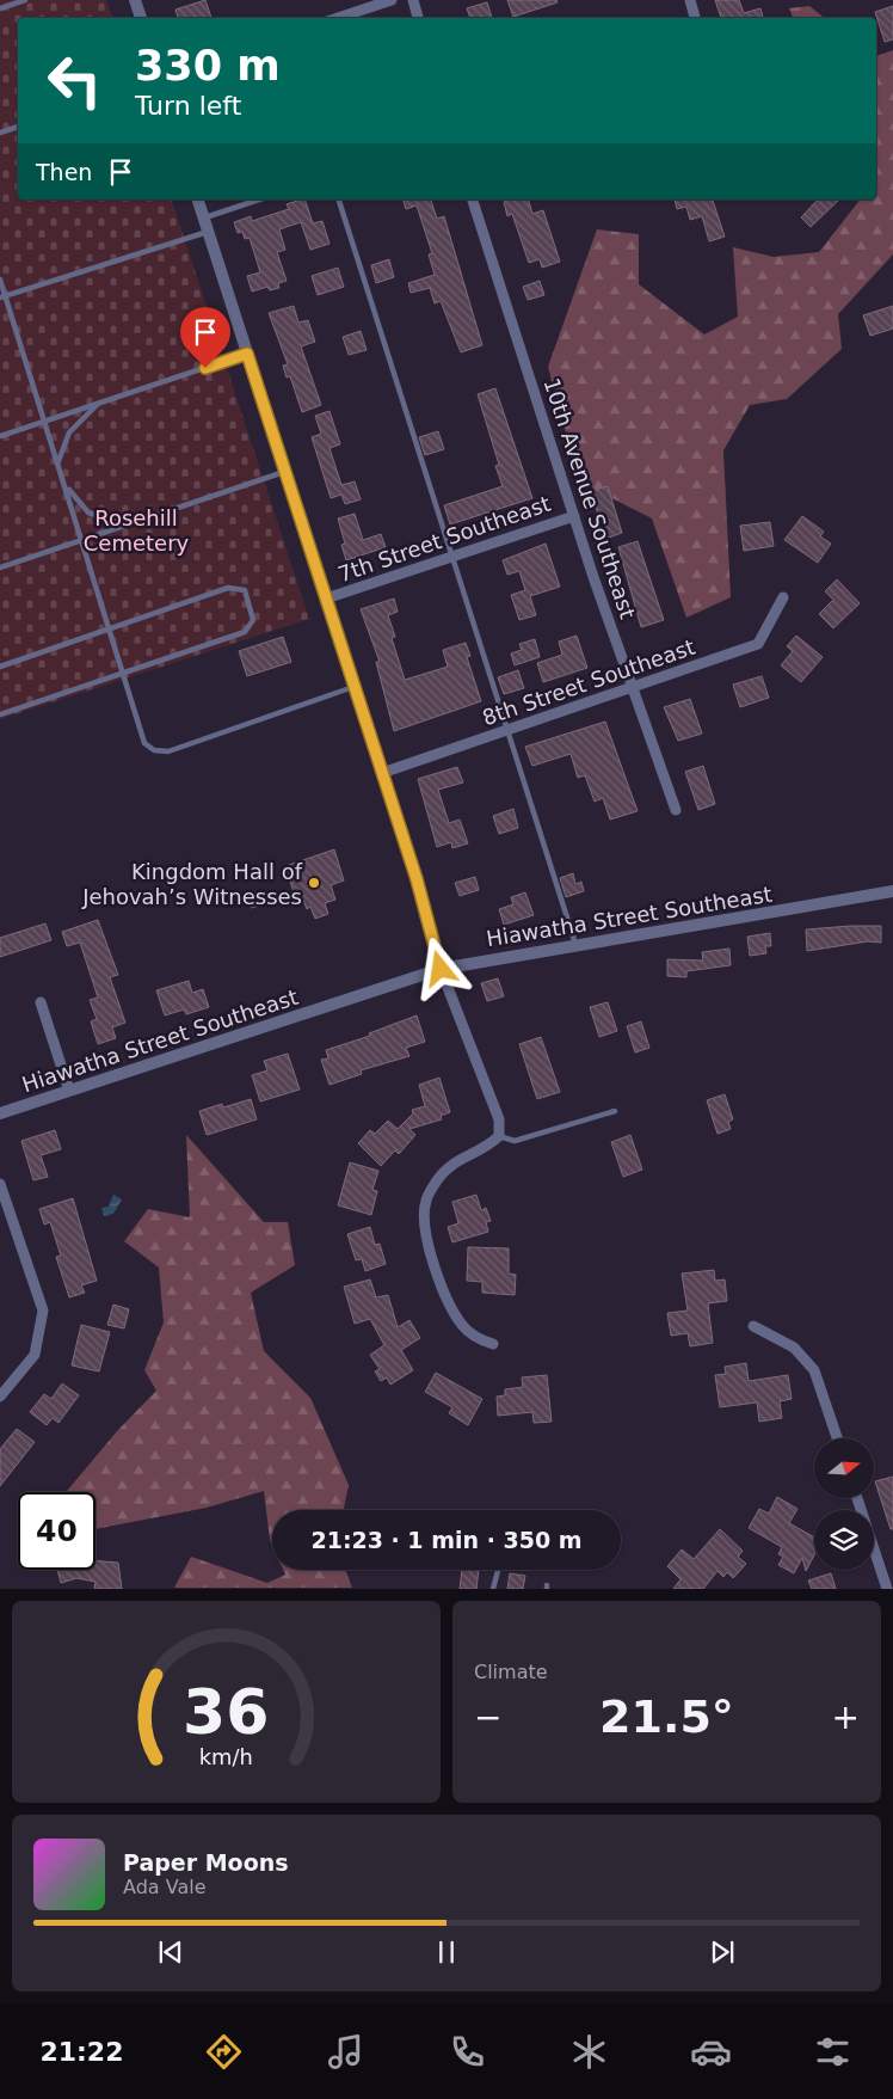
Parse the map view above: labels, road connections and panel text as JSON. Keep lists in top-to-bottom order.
{
  "streets": {
    "street": [
      "10th Avenue Southeast",
      "7th Street Southeast",
      "8th Street Southeast",
      "Hiawatha Street Southeast"
    ]
  },
  "crossings": [
    ["10th Avenue Southeast", "7th Street Southeast"],
    ["10th Avenue Southeast", "8th Street Southeast"]
  ],
  "parks": ["Rosehill Cemetery"],
  "places": ["Kingdom Hall of Jehovah’s Witnesses"],
  "north": "right",
  "page": {
    "turn": ["330 m", "Turn left"],
    "then": "Then",
    "limit": "40",
    "trip": "21:23 · 1 min · 350 m",
    "tile": "Climate",
    "heat": ["−", "21.5°", "+"],
    "song": ["Paper Moons", "Ada Vale"],
    "tabs": "21:22",
    "gauge": ["36", "km/h"]
  }
}
